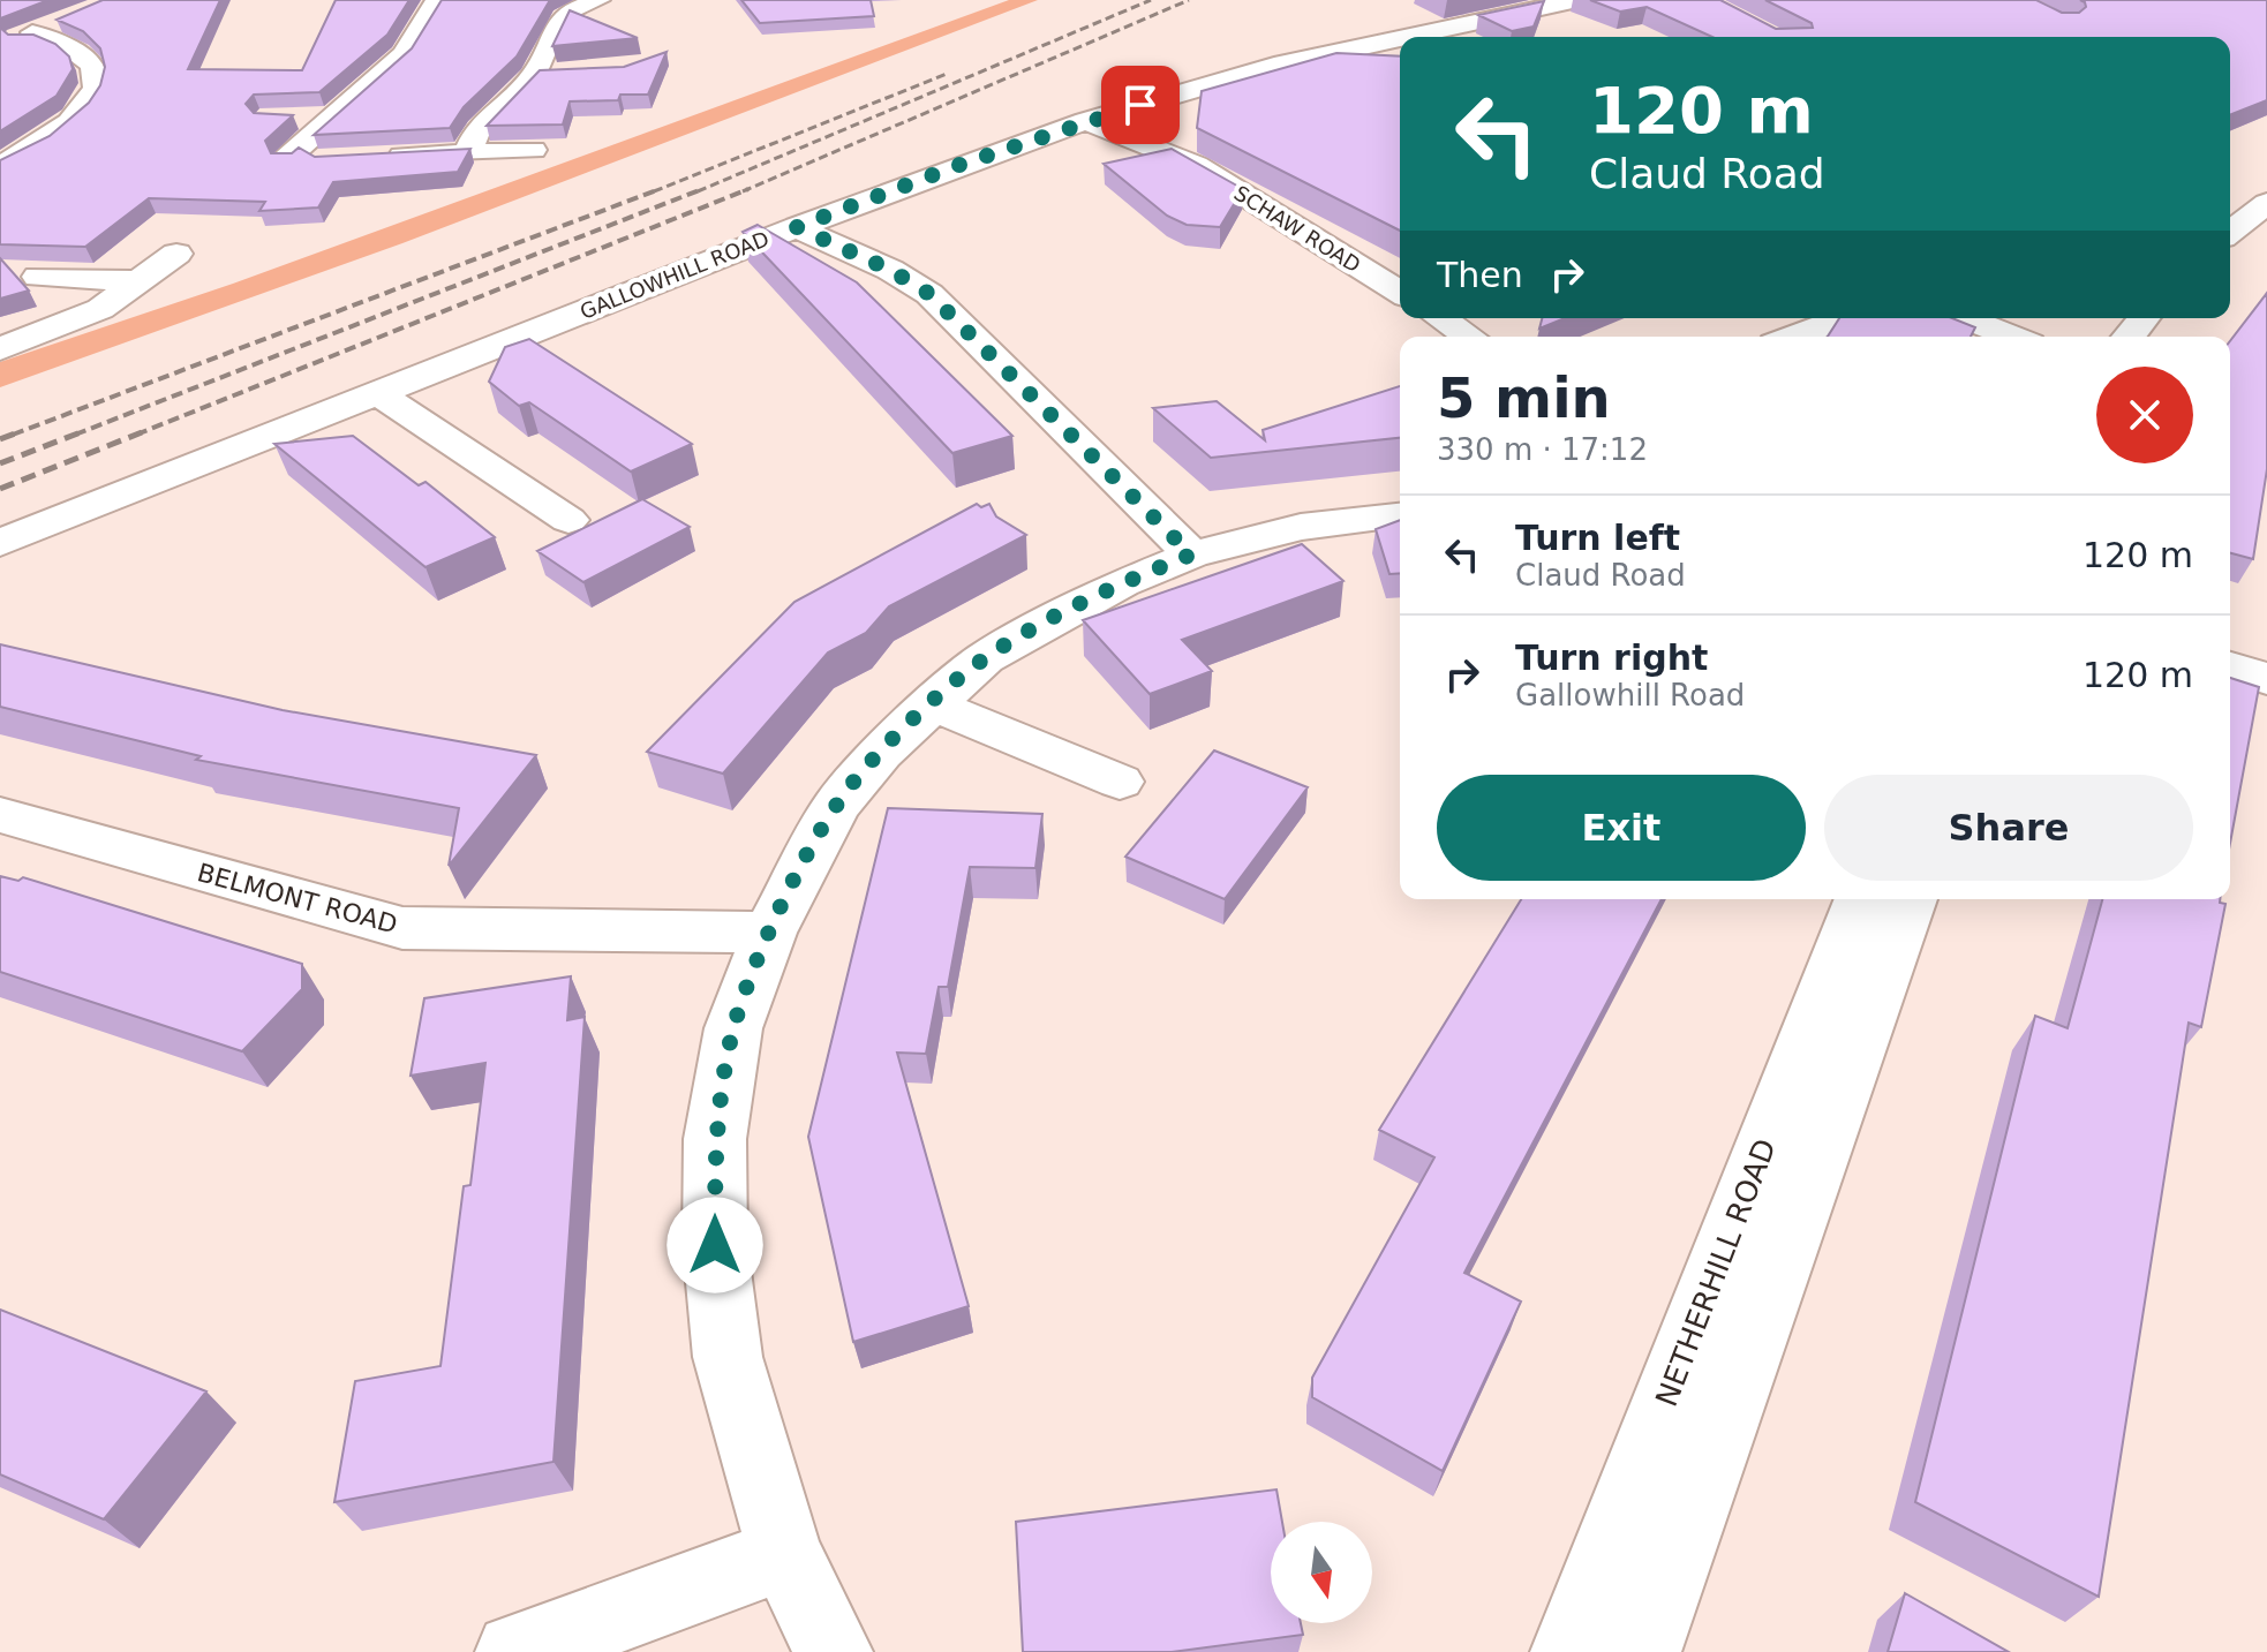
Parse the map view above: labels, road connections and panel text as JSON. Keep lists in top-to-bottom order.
{
  "streets": {
    "street": [
      "SCHAW ROAD",
      "GALLOWHILL ROAD",
      "BELMONT ROAD",
      "NETHERHILL ROAD"
    ]
  },
  "crossings": [
    ["SCHAW ROAD", "GALLOWHILL ROAD"]
  ],
  "north": "bottom",
  "page": {
    "turn": ["120 m", "Claud Road"],
    "then": "Then",
    "heading": ["5 min", "330 m · 17:12"],
    "list": [
      {
        "name": "Turn left",
        "note": "Claud Road",
        "value": "120 m"
      },
      {
        "name": "Turn right",
        "note": "Gallowhill Road",
        "value": "120 m"
      }
    ],
    "buttons": ["Exit", "Share"]
  }
}
